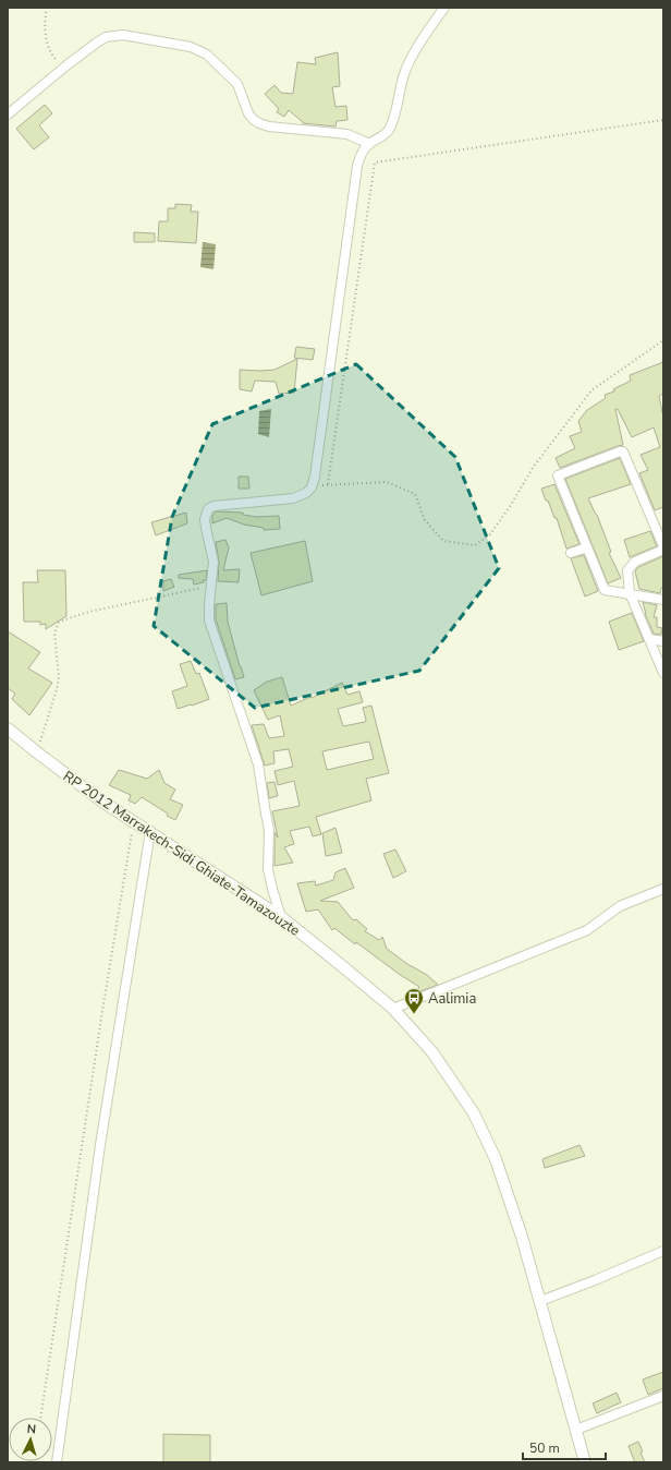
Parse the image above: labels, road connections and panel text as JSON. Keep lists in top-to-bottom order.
{
  "streets": {
    "street": ["RP 2012 Marrakech-Sidi Ghiate-Tamazouzte"]
  },
  "places": {
    "bus stop": ["Aalimia"]
  },
  "scale_bar": "50 m",
  "north": "top"
}
